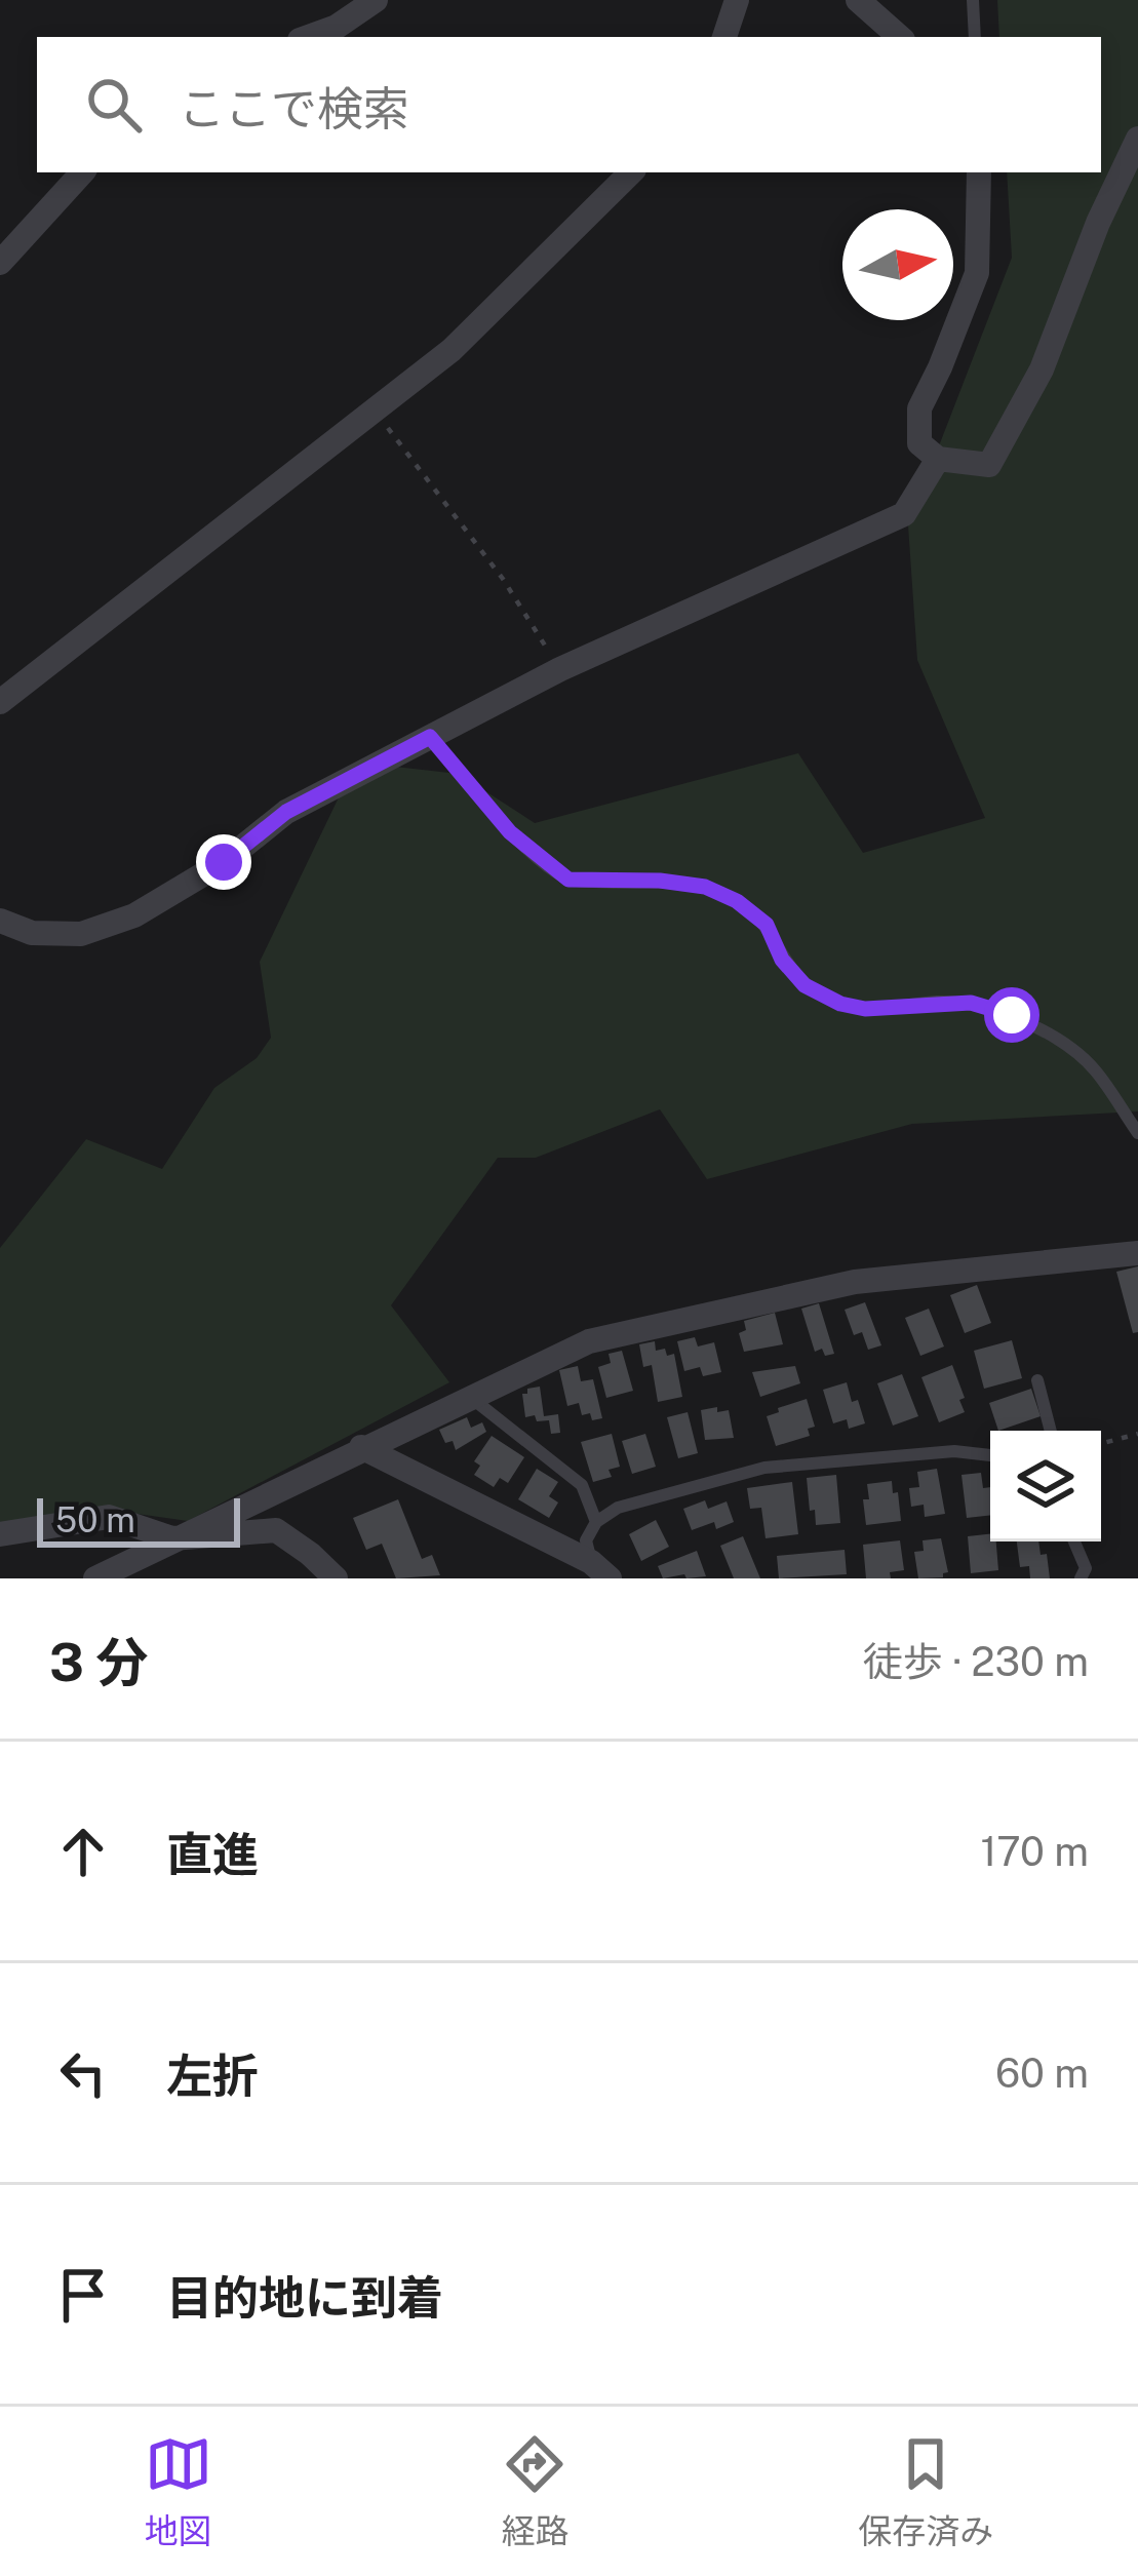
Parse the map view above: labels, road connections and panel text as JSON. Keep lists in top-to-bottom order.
{
  "scale_bar": "50 m",
  "north": "right",
  "page": {
    "search": "ここで検索",
    "scale": "50 m",
    "heading": ["3 分", "徒歩 · 230 m"],
    "list": [
      ["直進", "170 m"],
      ["左折", "60 m"],
      "目的地に到着"
    ],
    "nav": ["地図", "経路", "保存済み"]
  }
}
